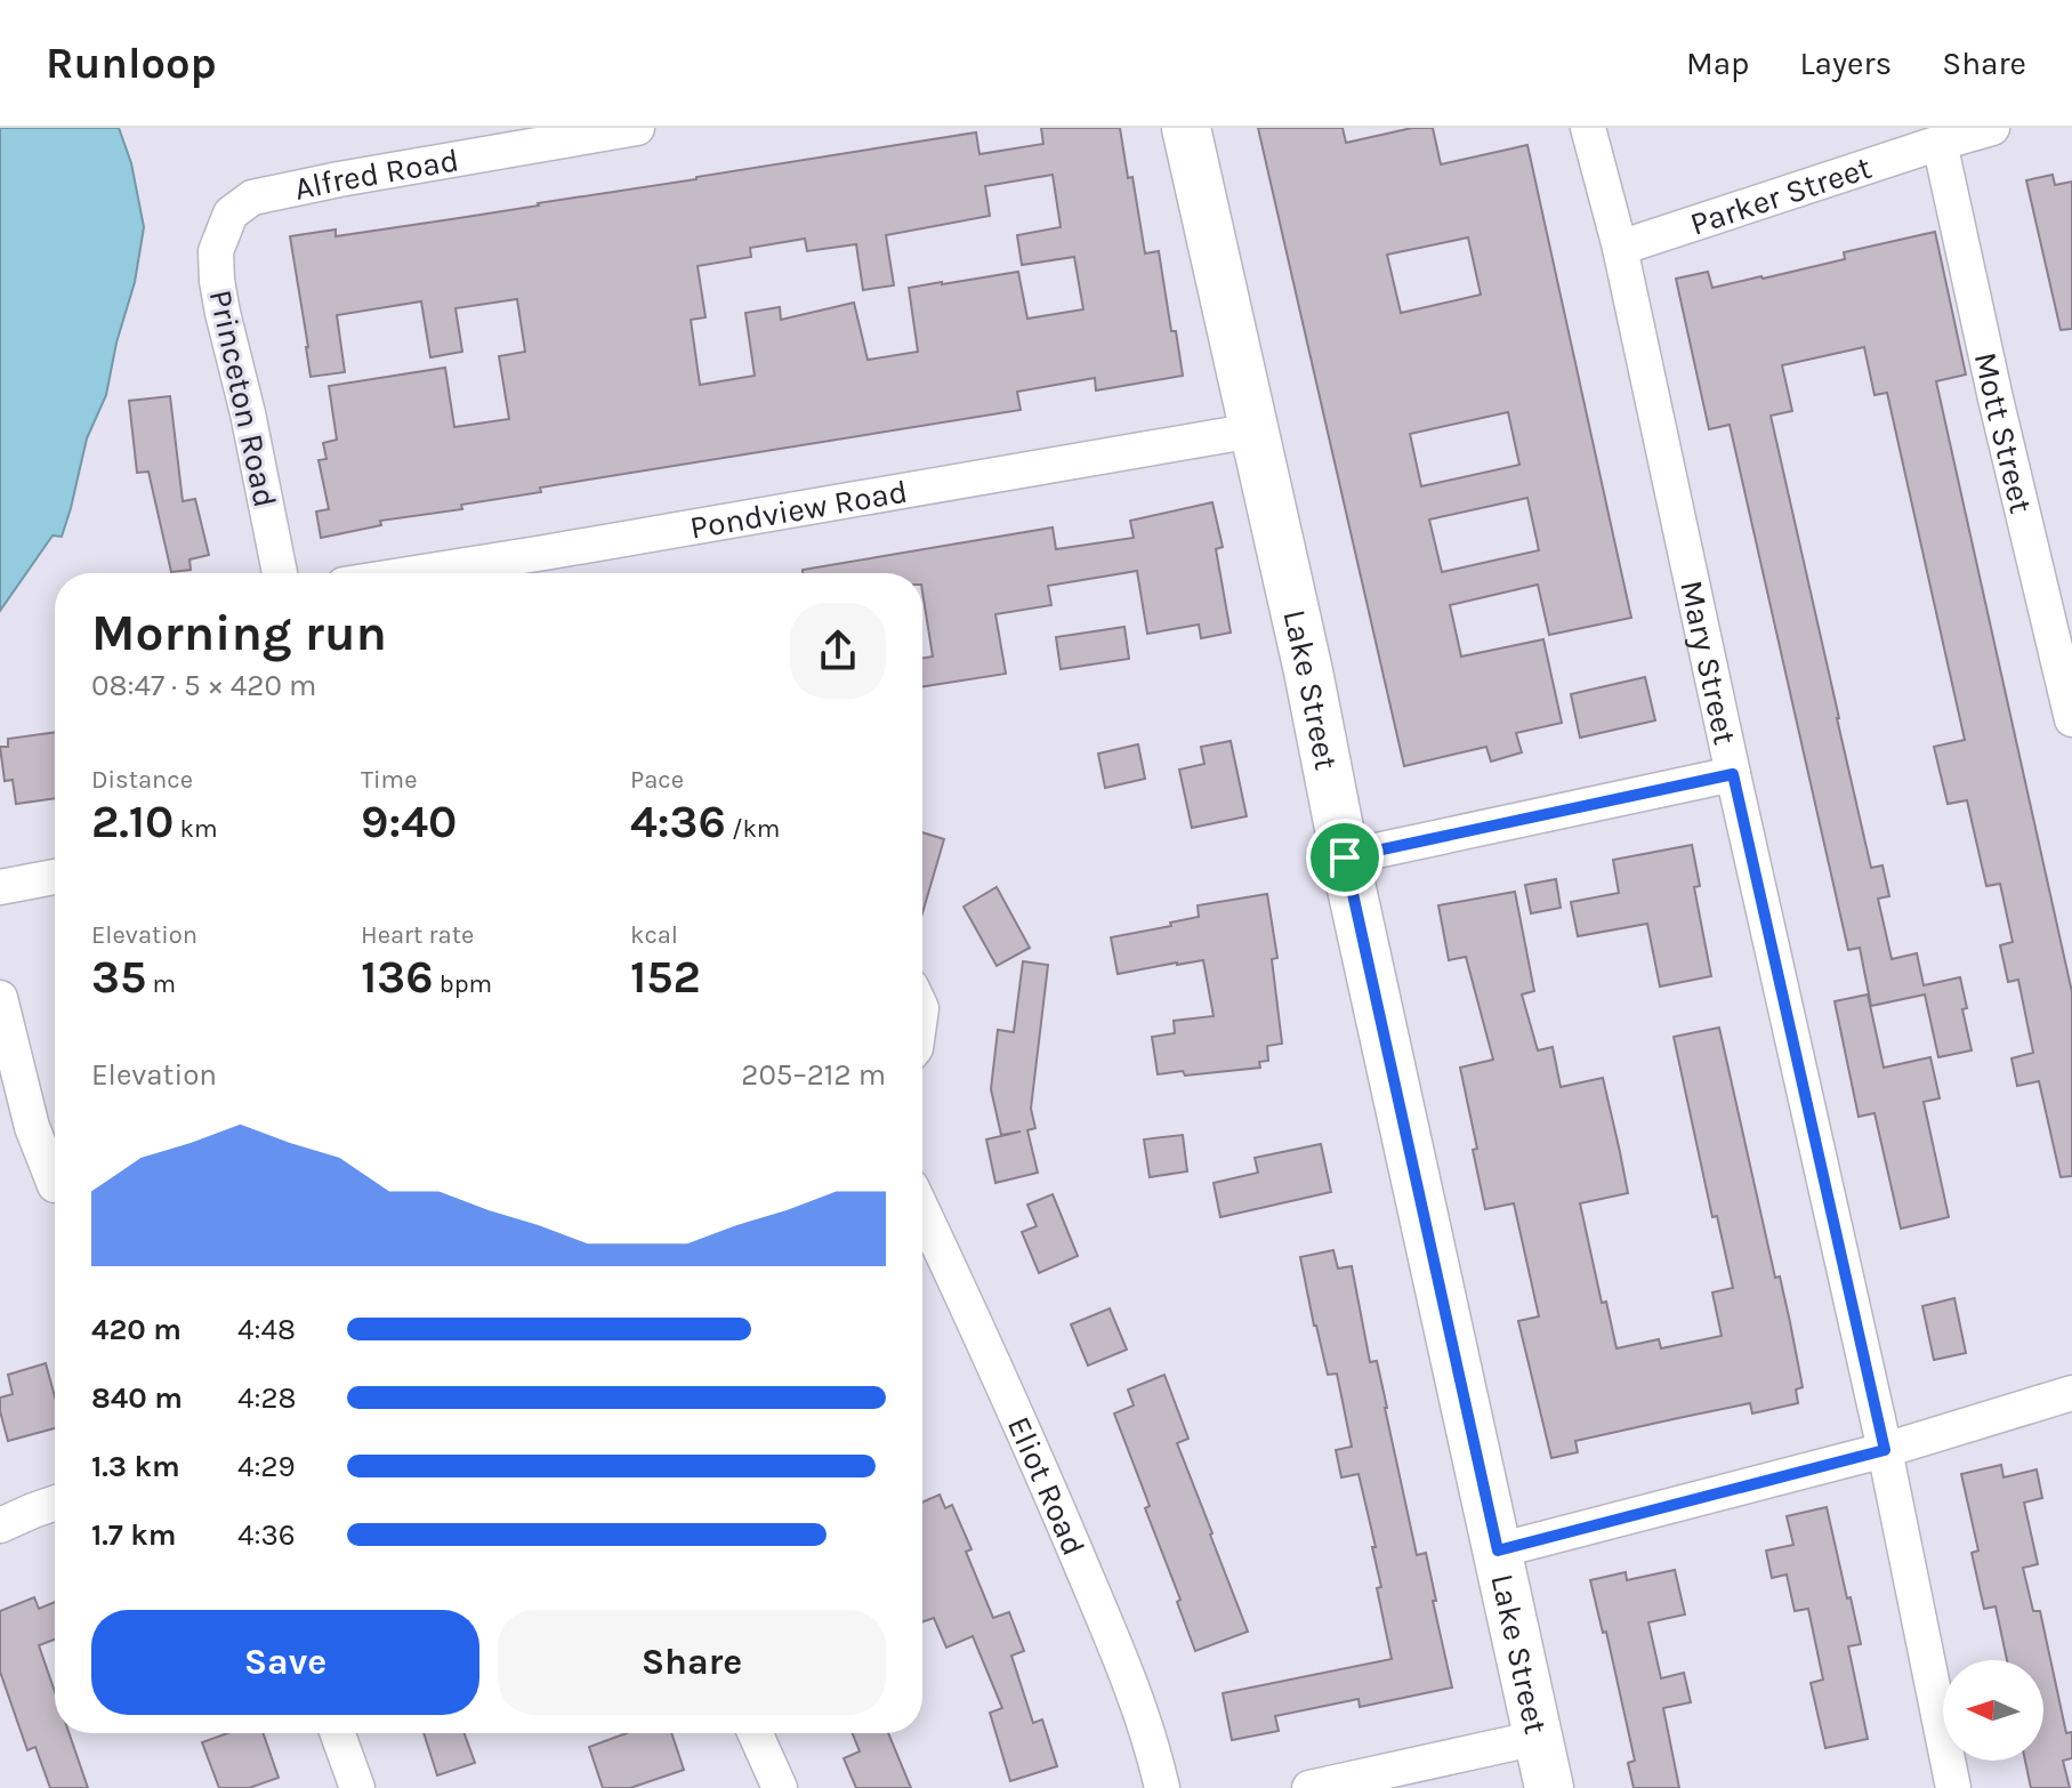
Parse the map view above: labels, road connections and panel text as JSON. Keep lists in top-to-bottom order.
{
  "streets": {
    "main road": ["Lake Street"],
    "street": [
      "Alfred Road",
      "Parker Street",
      "Princeton Road",
      "Mott Street",
      "Pondview Road",
      "Mary Street",
      "Eliot Road"
    ]
  },
  "crossings": [
    ["Alfred Road", "Princeton Road"],
    ["Parker Street", "Mott Street"],
    ["Parker Street", "Mary Street"],
    ["Pondview Road", "Lake Street"]
  ],
  "north": "left",
  "page": {
    "header": "Runloop",
    "nav": ["Map", "Layers", "Share"],
    "heading": ["Morning run", "08:47 · 5 × 420 m"],
    "stats": [
      ["Distance", "2.10 km"],
      ["Time", "9:40"],
      ["Pace", "4:36 /km"],
      ["Elevation", "35 m"],
      ["Heart rate", "136 bpm"],
      ["kcal", "152"]
    ],
    "chart": ["Elevation", "205–212 m"],
    "list": [
      {
        "name": "420 m",
        "note": "4:48"
      },
      {
        "name": "840 m",
        "note": "4:28"
      },
      {
        "name": "1.3 km",
        "note": "4:29"
      },
      {
        "name": "1.7 km",
        "note": "4:36"
      }
    ],
    "buttons": ["Save", "Share"]
  }
}
